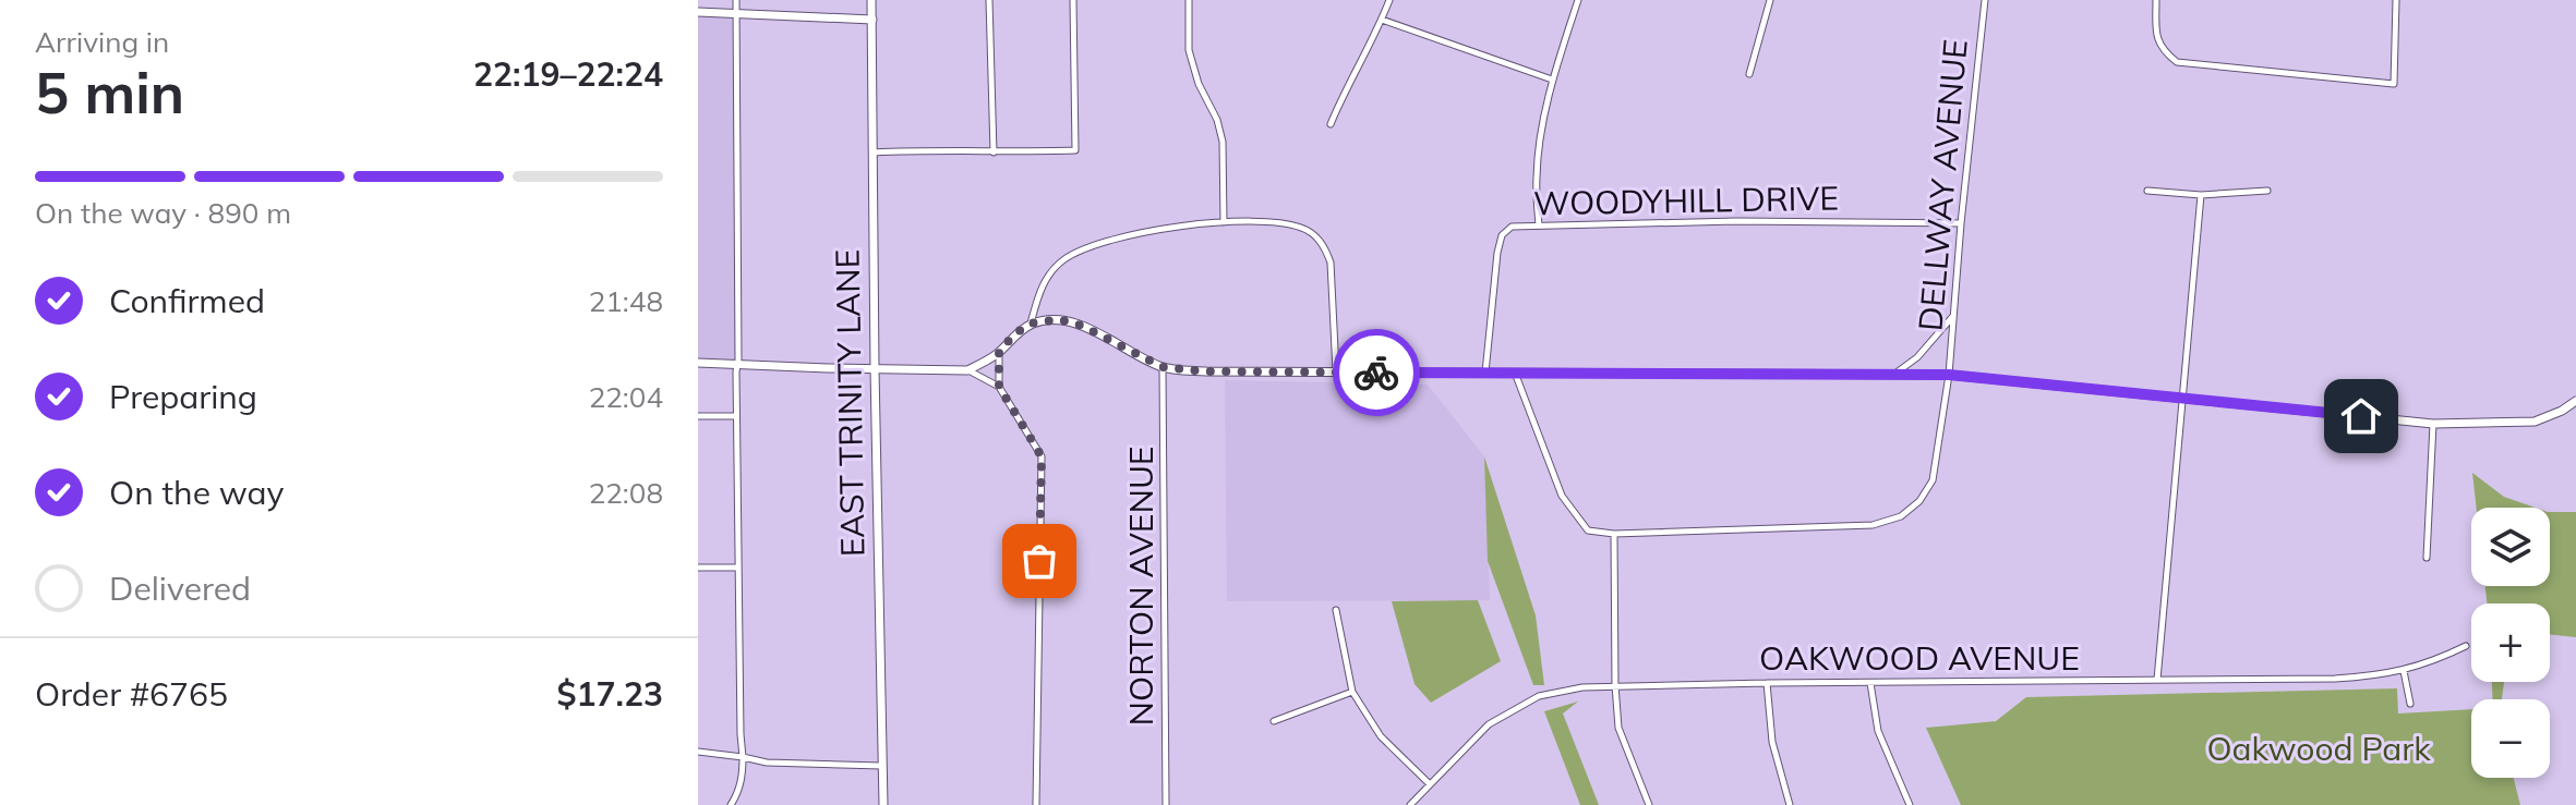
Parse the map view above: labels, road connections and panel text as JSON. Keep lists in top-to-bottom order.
{
  "streets": {
    "street": [
      "DELLWAY AVENUE",
      "WOODYHILL DRIVE",
      "EAST TRINITY LANE",
      "NORTON AVENUE",
      "OAKWOOD AVENUE"
    ]
  },
  "crossings": [
    ["DELLWAY AVENUE", "WOODYHILL DRIVE"]
  ],
  "parks": ["Oakwood Park"],
  "page": {
    "heading": ["5 min", "Arriving in", "22:19–22:24"],
    "panel": ["Order #6765", "$17.23"],
    "bar": "On the way · 890 m",
    "list": [
      ["Confirmed", "21:48"],
      ["Preparing", "22:04"],
      ["On the way", "22:08"],
      "Delivered"
    ],
    "map_buttons": ["+", "−"]
  }
}
